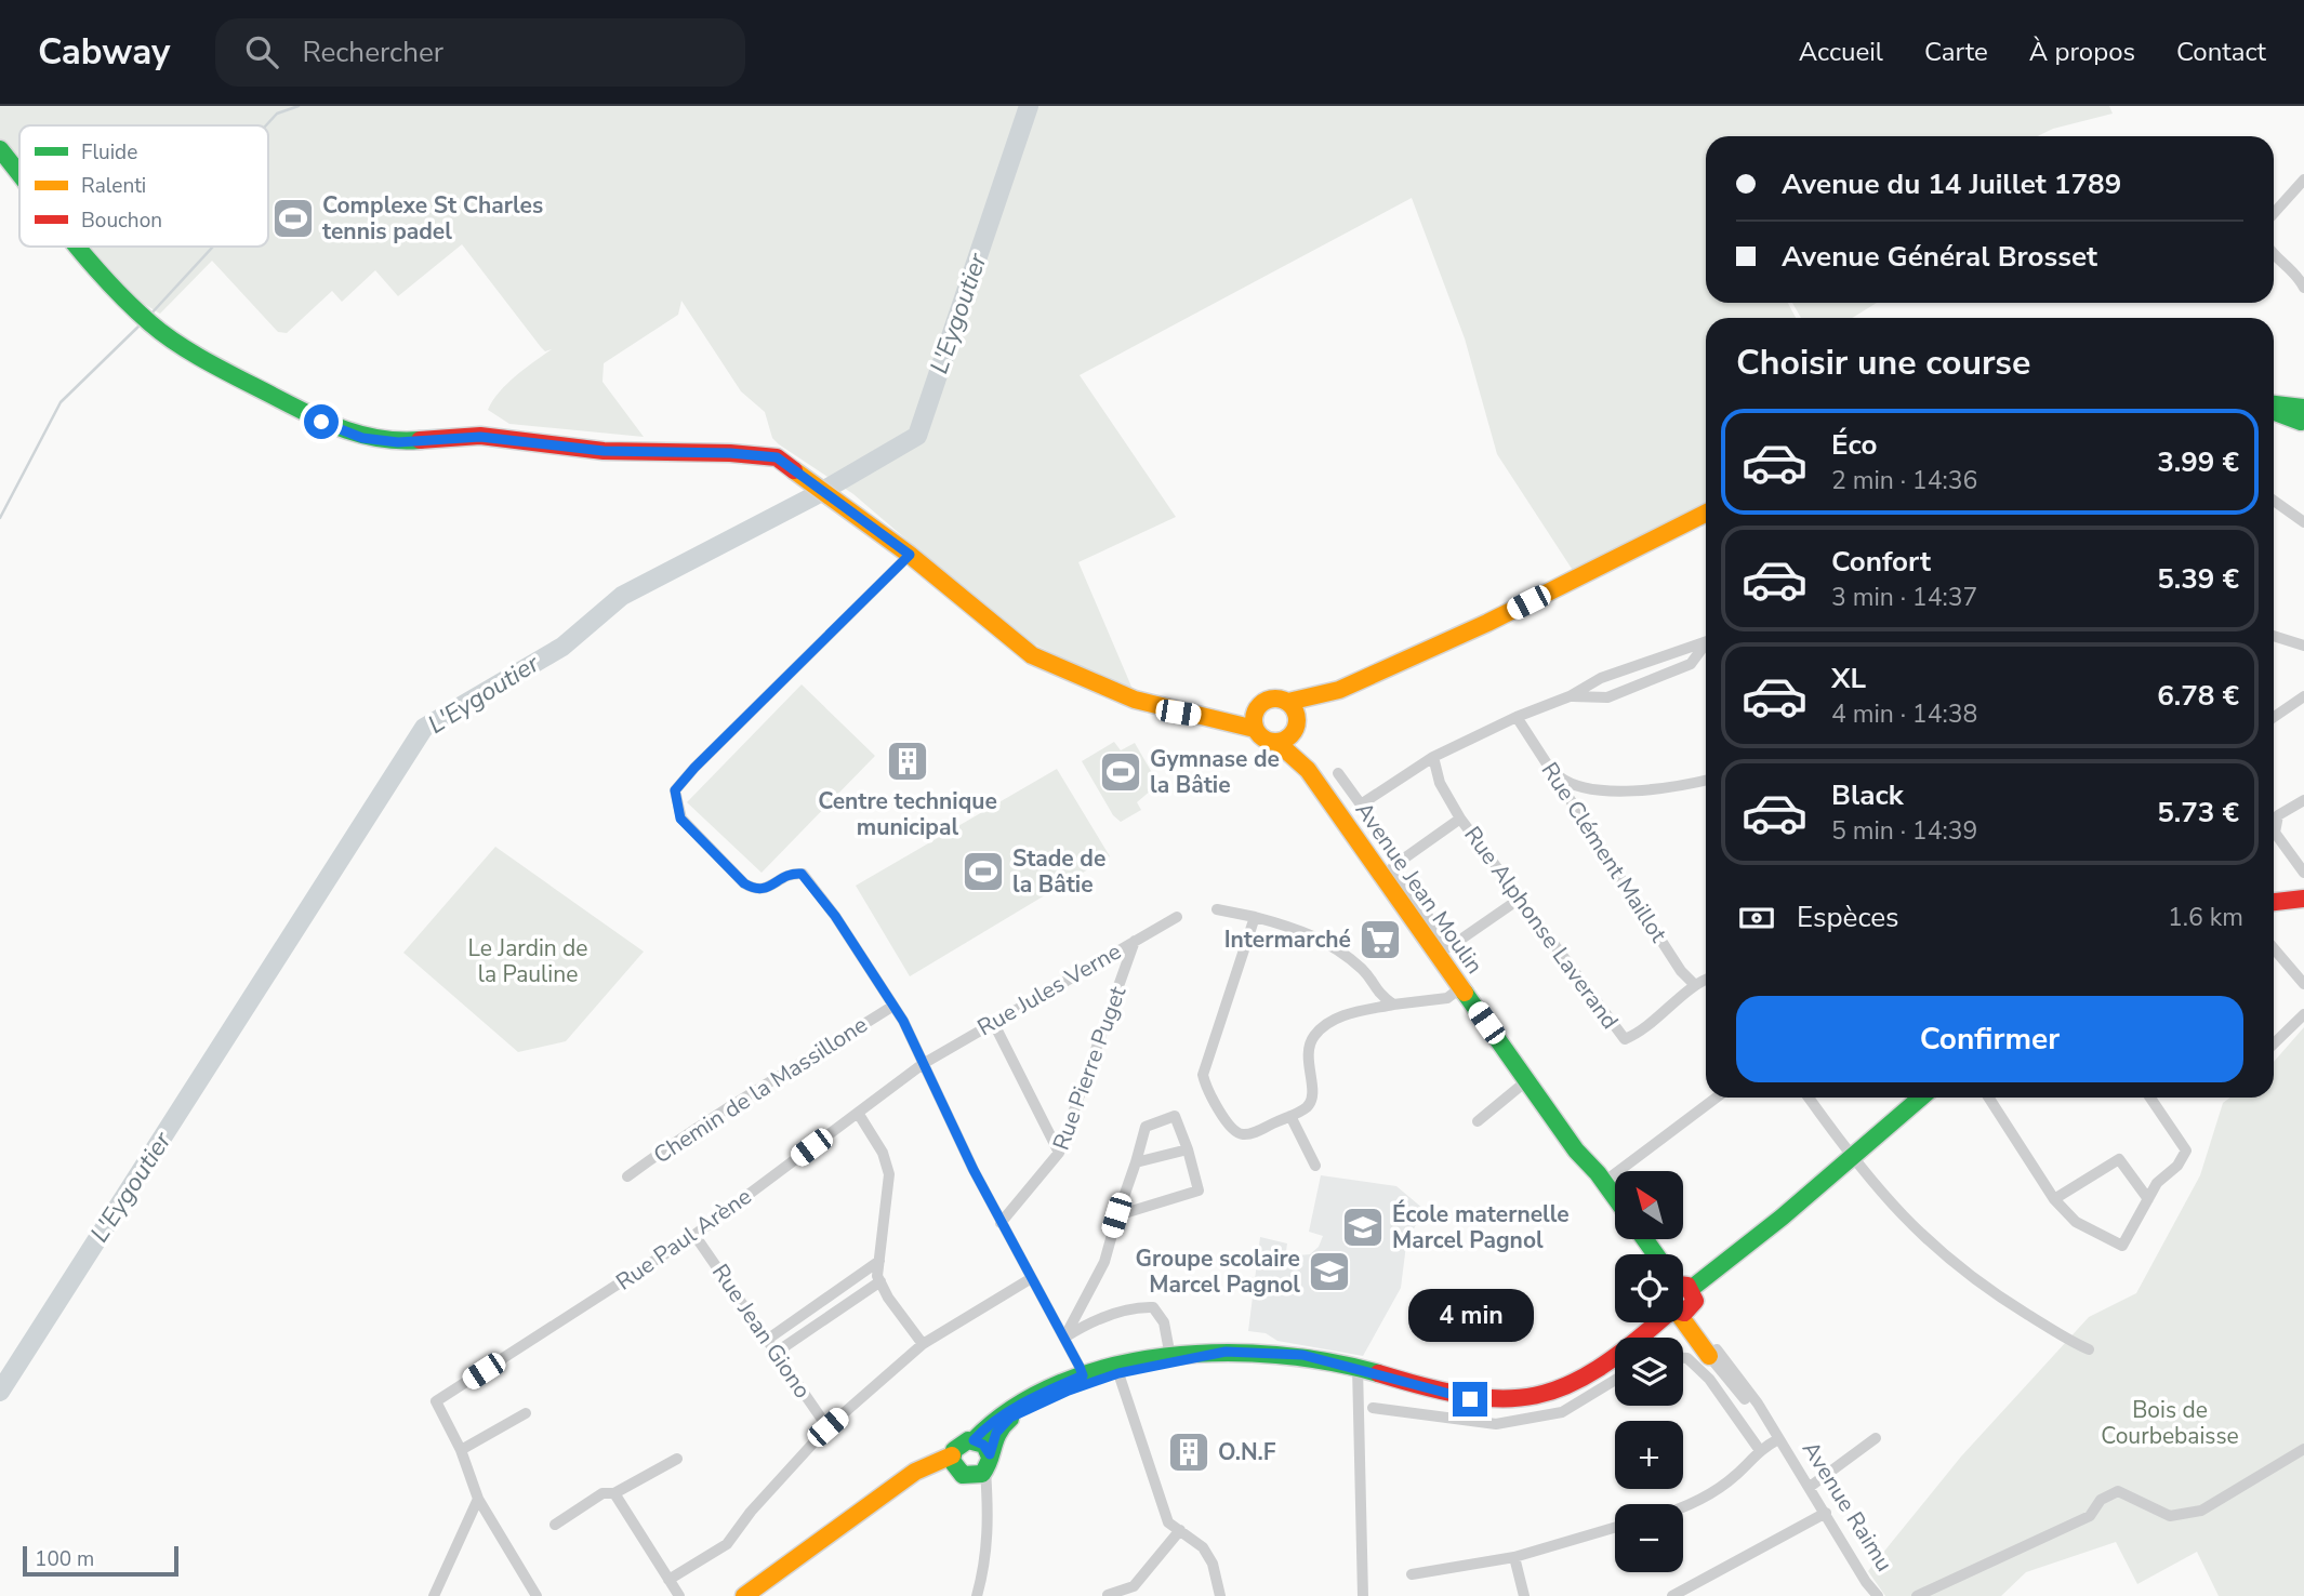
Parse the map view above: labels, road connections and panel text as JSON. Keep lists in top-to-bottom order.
{
  "streets": {
    "street": [
      "Rue Clément Maillot",
      "Avenue Jean Moulin",
      "Rue Alphonse Laverand",
      "Rue Jules Verne",
      "Rue Pierre Puget",
      "Chemin de la Massillone",
      "Rue Paul Arène",
      "Rue Jean Giono",
      "Avenue Raimu"
    ]
  },
  "crossings": [
    ["Rue Clément Maillot", "Rue Alphonse Laverand"],
    ["Rue Jules Verne", "Rue Pierre Puget"],
    ["Rue Jules Verne", "Rue Paul Arène"],
    ["Rue Paul Arène", "Rue Jean Giono"]
  ],
  "water": ["L'Eygoutier"],
  "parks": ["Le Jardin de la Pauline", "Bois de Courbebaisse"],
  "places": {
    "sports": ["Complexe St Charles tennis padel", "Gymnase de la Bâtie", "Stade de la Bâtie"],
    "building": ["Centre technique municipal", "O.N.F"],
    "supermarket": ["Intermarché"],
    "school or university": ["École maternelle Marcel Pagnol", "Groupe scolaire Marcel Pagnol"]
  },
  "legend": ["Fluide", "Ralenti", "Bouchon"],
  "scale_bar": "100 m",
  "north": "top left",
  "page": {
    "header": "Cabway",
    "search": "Rechercher",
    "nav": [
      "Accueil",
      "Carte",
      "À propos",
      "Contact"
    ],
    "banner": ["Avenue du 14 Juillet 1789", "Avenue Général Brosset"],
    "heading": "Choisir une course",
    "list": [
      {
        "name": "Éco",
        "note": "2 min · 14:36",
        "value": "3.99 €"
      },
      {
        "name": "Confort",
        "note": "3 min · 14:37",
        "value": "5.39 €"
      },
      {
        "name": "XL",
        "note": "4 min · 14:38",
        "value": "6.78 €"
      },
      {
        "name": "Black",
        "note": "5 min · 14:39",
        "value": "5.73 €"
      }
    ],
    "pay": ["Espèces", "1.6 km"],
    "buttons": "Confirmer",
    "map_buttons": ["+", "−"],
    "bubble": "4 min",
    "scale": "100 m"
  }
}
